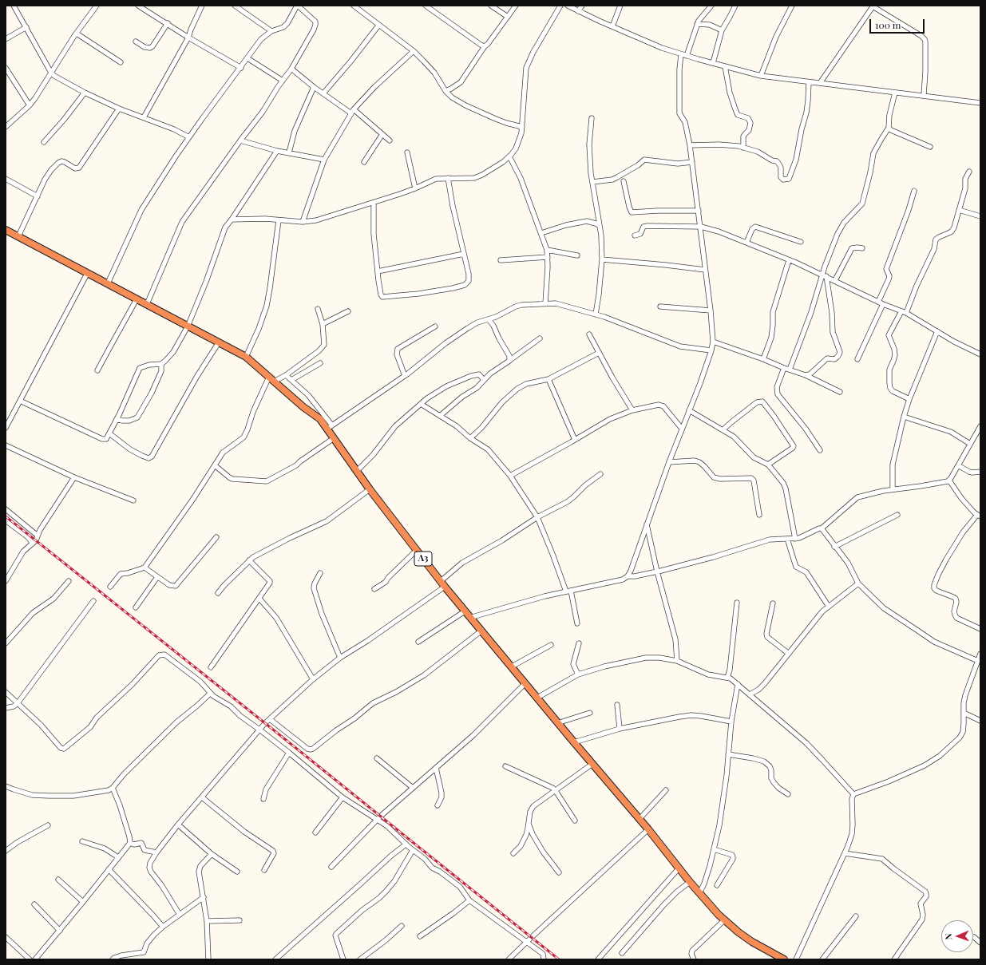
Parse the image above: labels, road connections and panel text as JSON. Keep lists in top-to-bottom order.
{
  "streets": {
    "highway": ["A3"]
  },
  "scale_bar": "100 m",
  "north": "left"
}
